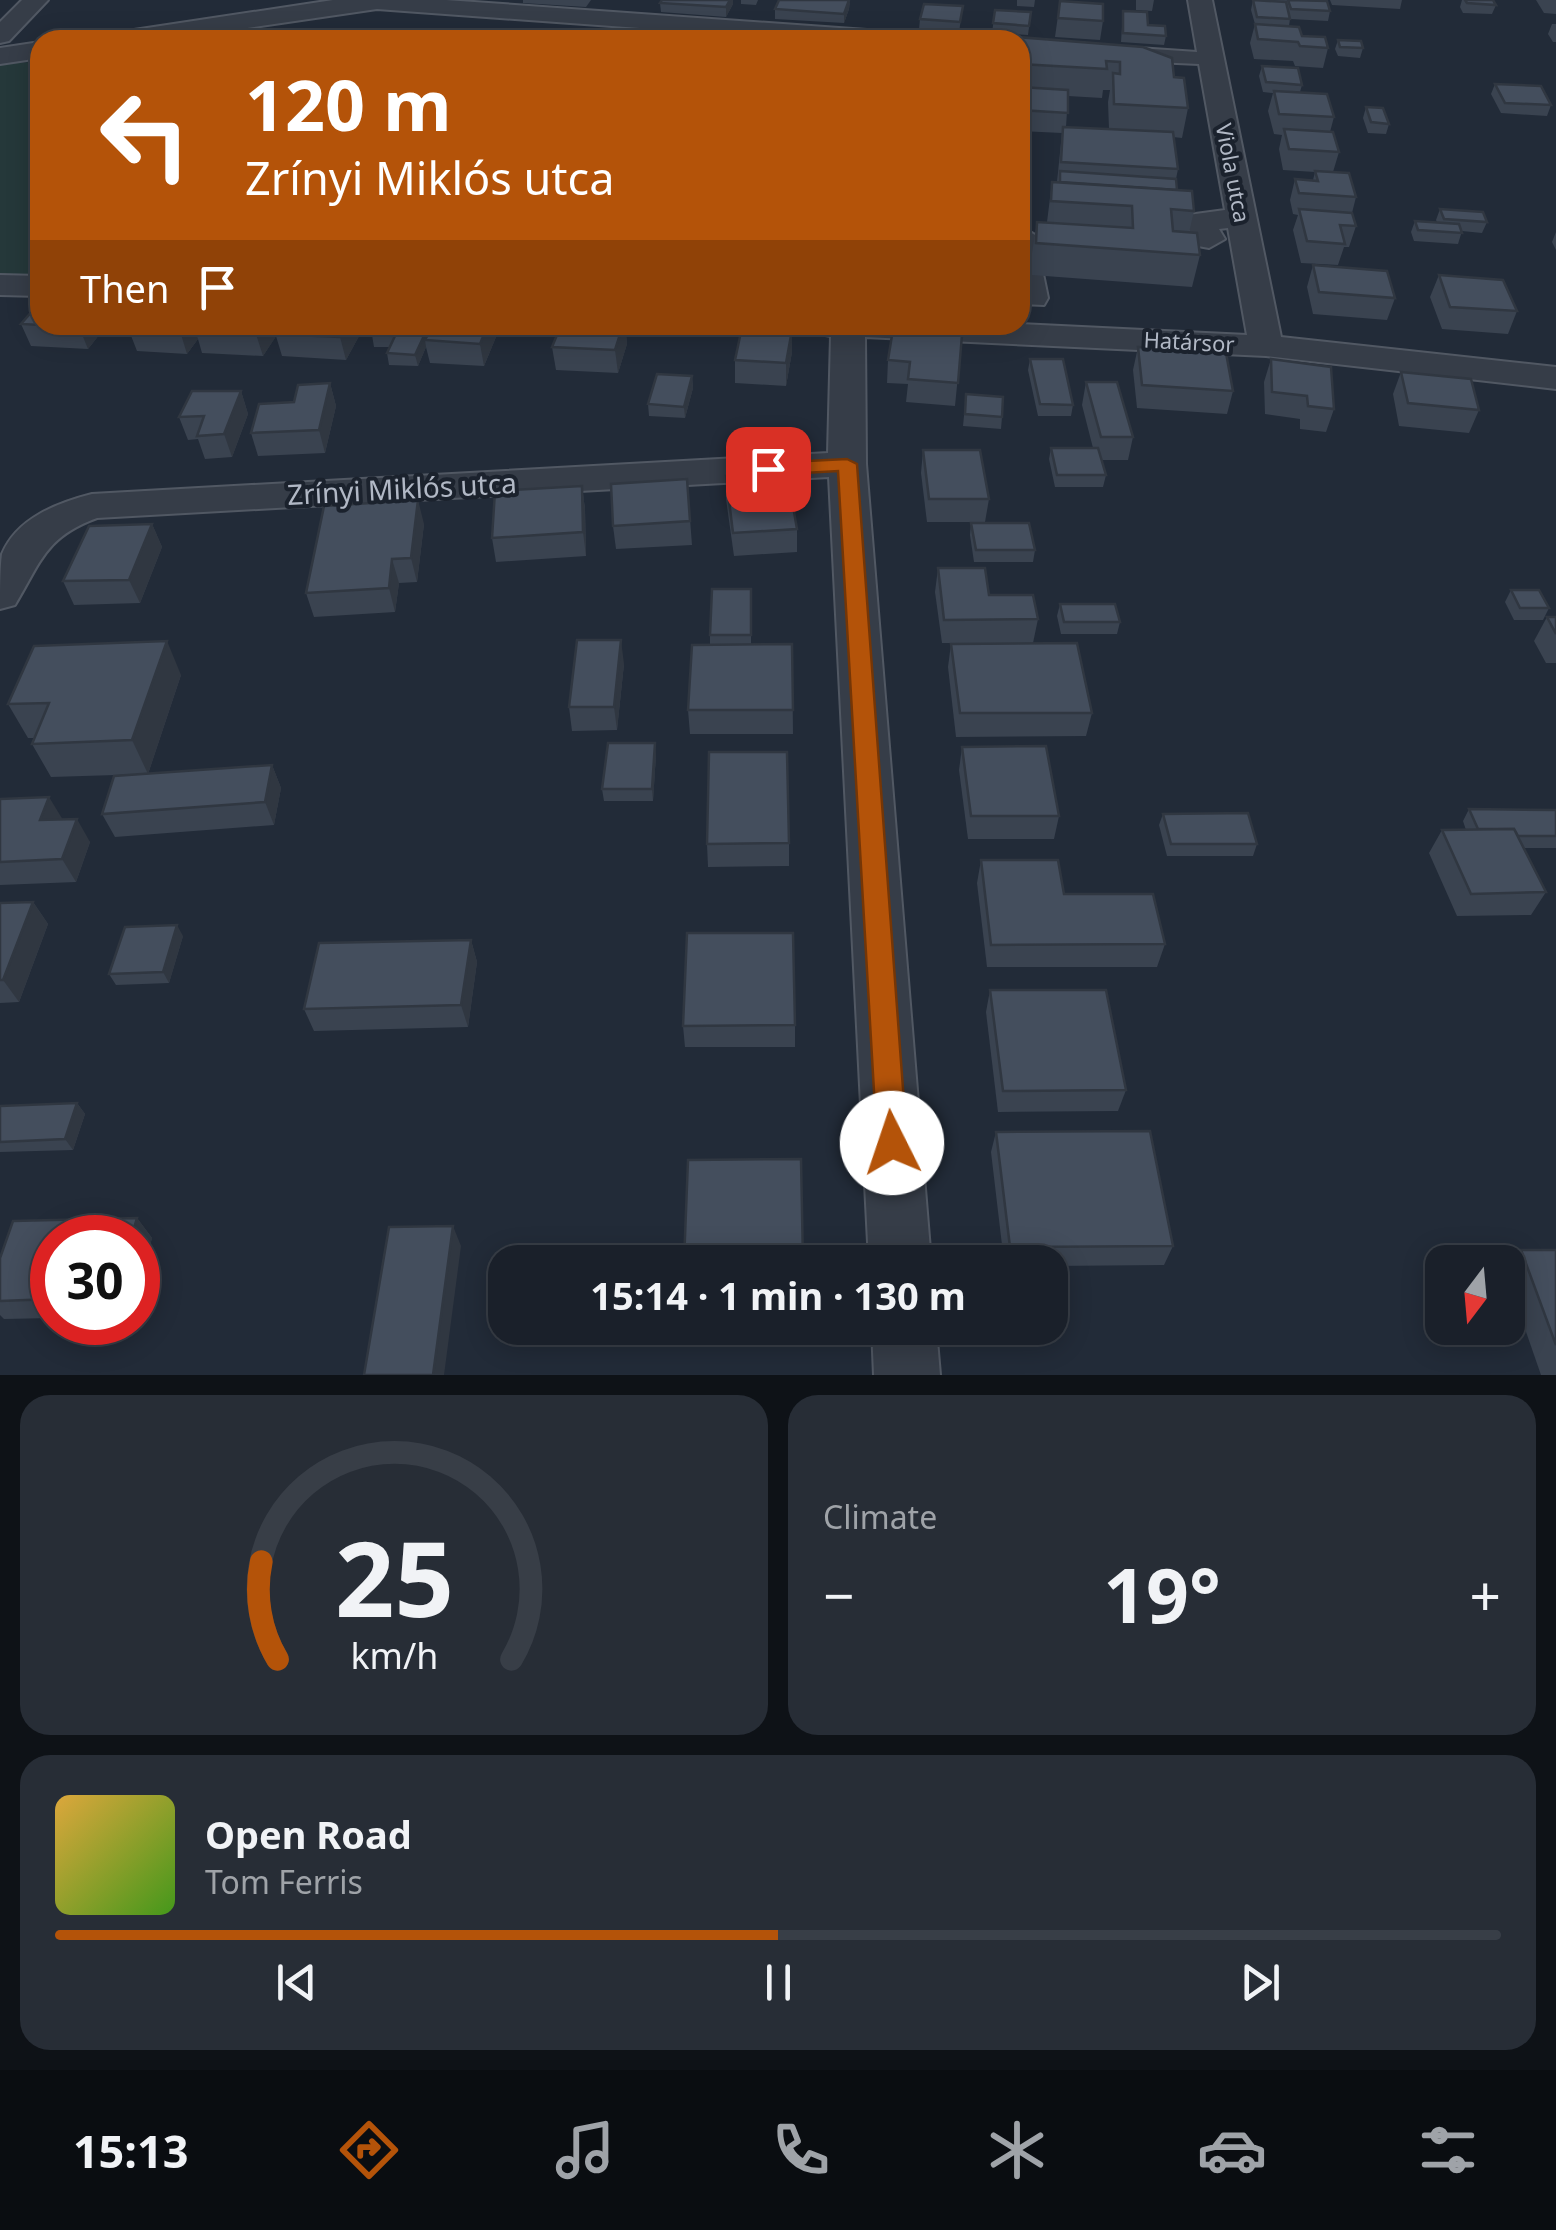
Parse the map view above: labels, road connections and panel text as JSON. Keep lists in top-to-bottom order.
{
  "streets": {
    "street": ["Viola utca", "Határsor", "Zrínyi Miklós utca"]
  },
  "crossings": [
    ["Viola utca", "Határsor"]
  ],
  "north": "bottom",
  "page": {
    "turn": ["120 m", "Zrínyi Miklós utca"],
    "then": "Then",
    "limit": "30",
    "trip": "15:14 · 1 min · 130 m",
    "tile": "Climate",
    "heat": ["−", "19°", "+"],
    "song": ["Open Road", "Tom Ferris"],
    "tabs": "15:13",
    "gauge": ["25", "km/h"]
  }
}
